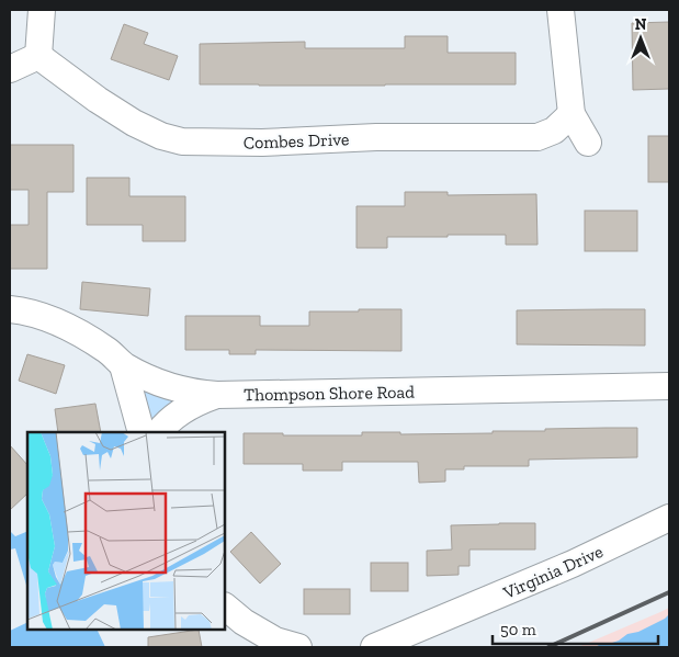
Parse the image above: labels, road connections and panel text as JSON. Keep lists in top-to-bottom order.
{
  "streets": {
    "street": ["Combes Drive", "Thompson Shore Road", "Virginia Drive"]
  },
  "scale_bar": "50 m",
  "north": "top"
}
